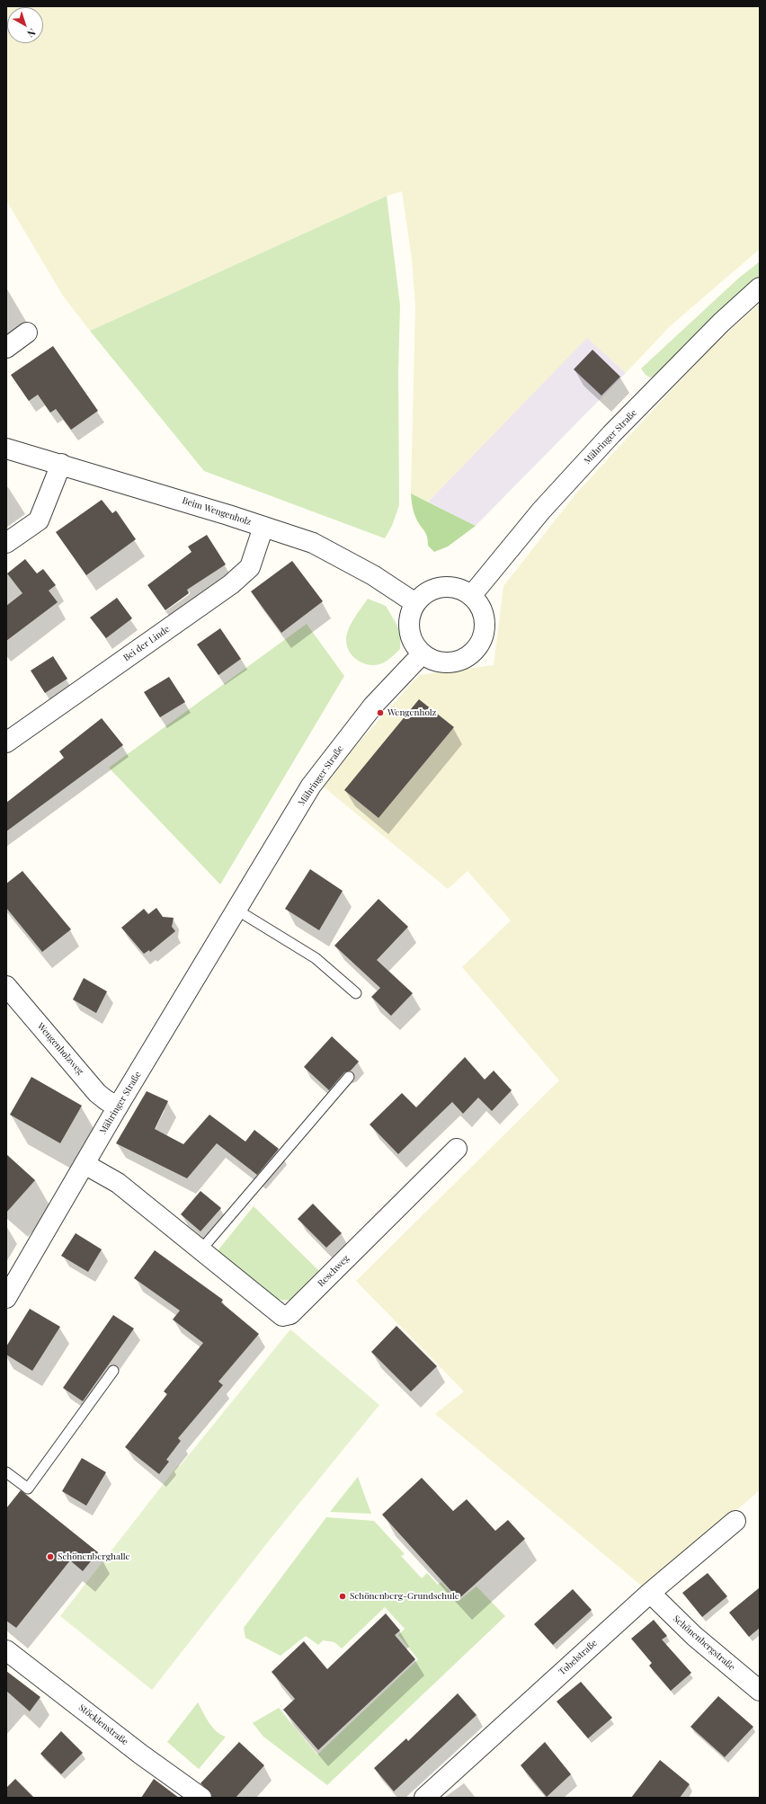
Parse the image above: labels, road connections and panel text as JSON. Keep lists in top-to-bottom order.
{
  "streets": {
    "street": [
      "Mähringer Straße",
      "Beim Wengenholz",
      "Bei der Linde",
      "Wengenholzweg",
      "Reschweg",
      "Schönenbergstraße",
      "Tobelstraße",
      "Stöcklenstraße"
    ]
  },
  "crossings": [
    ["Mähringer Straße", "Beim Wengenholz"],
    ["Mähringer Straße", "Wengenholzweg"],
    ["Mähringer Straße", "Reschweg"],
    ["Beim Wengenholz", "Bei der Linde"],
    ["Schönenbergstraße", "Tobelstraße"]
  ],
  "places": ["Wengenholz", "Schönenberghalle", "Schönenberg-Grundschule"],
  "north": "bottom right"
}
